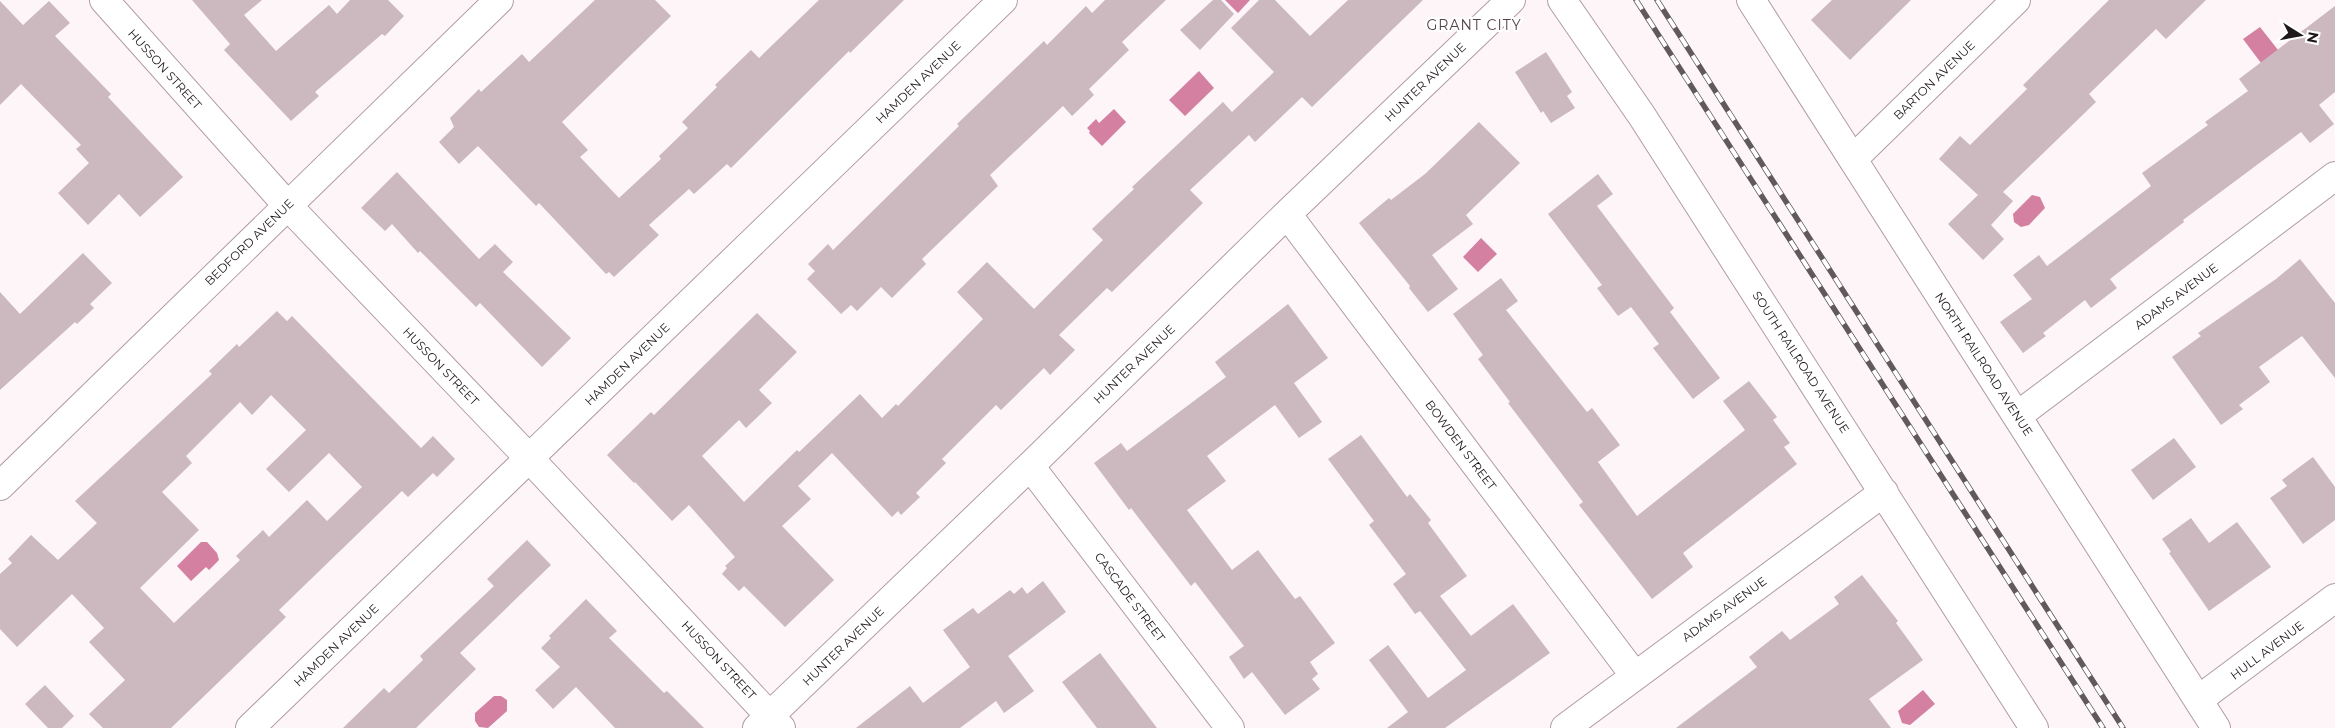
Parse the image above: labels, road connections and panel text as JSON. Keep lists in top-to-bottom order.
{
  "streets": {
    "street": [
      "HUSSON STREET",
      "BARTON AVENUE",
      "HAMDEN AVENUE",
      "HUNTER AVENUE",
      "BEDFORD AVENUE",
      "ADAMS AVENUE",
      "SOUTH RAILROAD AVENUE",
      "NORTH RAILROAD AVENUE",
      "BOWDEN STREET",
      "CASCADE STREET",
      "HULL AVENUE"
    ]
  },
  "crossings": [
    ["HUSSON STREET", "HAMDEN AVENUE"],
    ["HUSSON STREET", "HUNTER AVENUE"],
    ["HUSSON STREET", "BEDFORD AVENUE"],
    ["BARTON AVENUE", "NORTH RAILROAD AVENUE"],
    ["HUNTER AVENUE", "BOWDEN STREET"],
    ["HUNTER AVENUE", "CASCADE STREET"],
    ["ADAMS AVENUE", "SOUTH RAILROAD AVENUE"],
    ["ADAMS AVENUE", "NORTH RAILROAD AVENUE"],
    ["ADAMS AVENUE", "BOWDEN STREET"],
    ["NORTH RAILROAD AVENUE", "HULL AVENUE"]
  ],
  "districts": ["GRANT CITY"],
  "north": "right"
}
